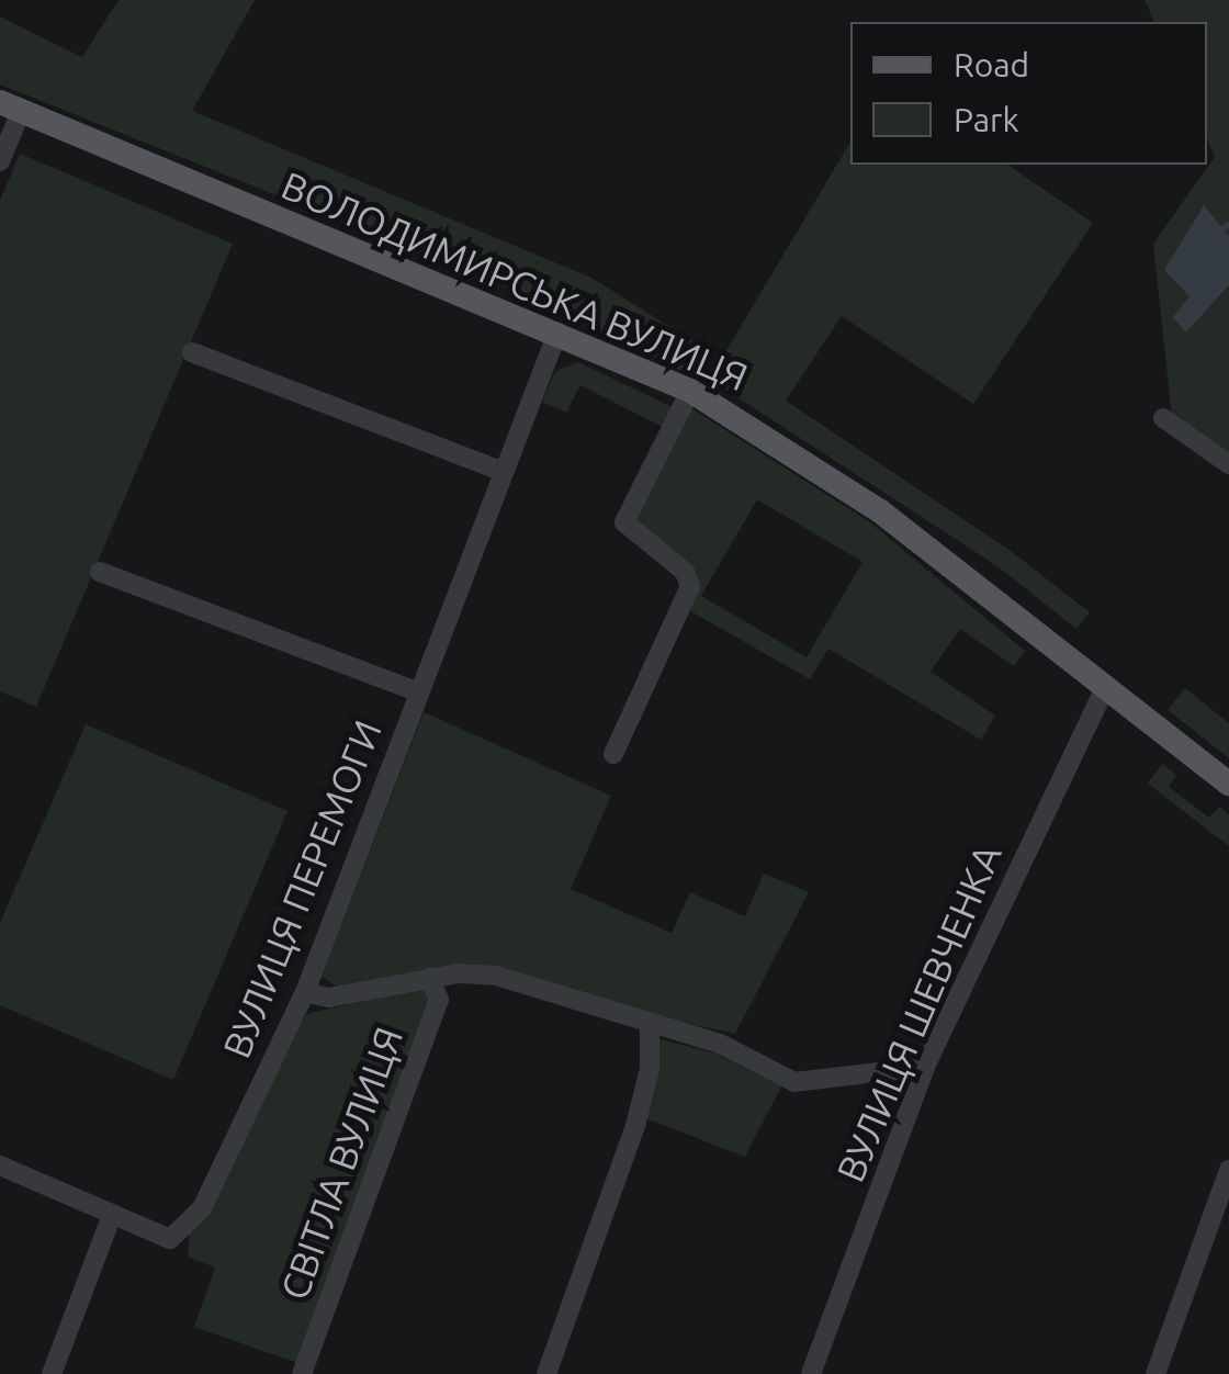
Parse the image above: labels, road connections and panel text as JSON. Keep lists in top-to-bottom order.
{
  "streets": {
    "main road": ["ВОЛОДИМИРСЬКА ВУЛИЦЯ"],
    "street": ["ВУЛИЦЯ ПЕРЕМОГИ", "ВУЛИЦЯ ШЕВЧЕНКА", "СВІТЛА ВУЛИЦЯ"]
  },
  "crossings": [
    ["ВОЛОДИМИРСЬКА ВУЛИЦЯ", "ВУЛИЦЯ ПЕРЕМОГИ"],
    ["ВОЛОДИМИРСЬКА ВУЛИЦЯ", "ВУЛИЦЯ ШЕВЧЕНКА"]
  ],
  "legend": ["Road", "Park"]
}
